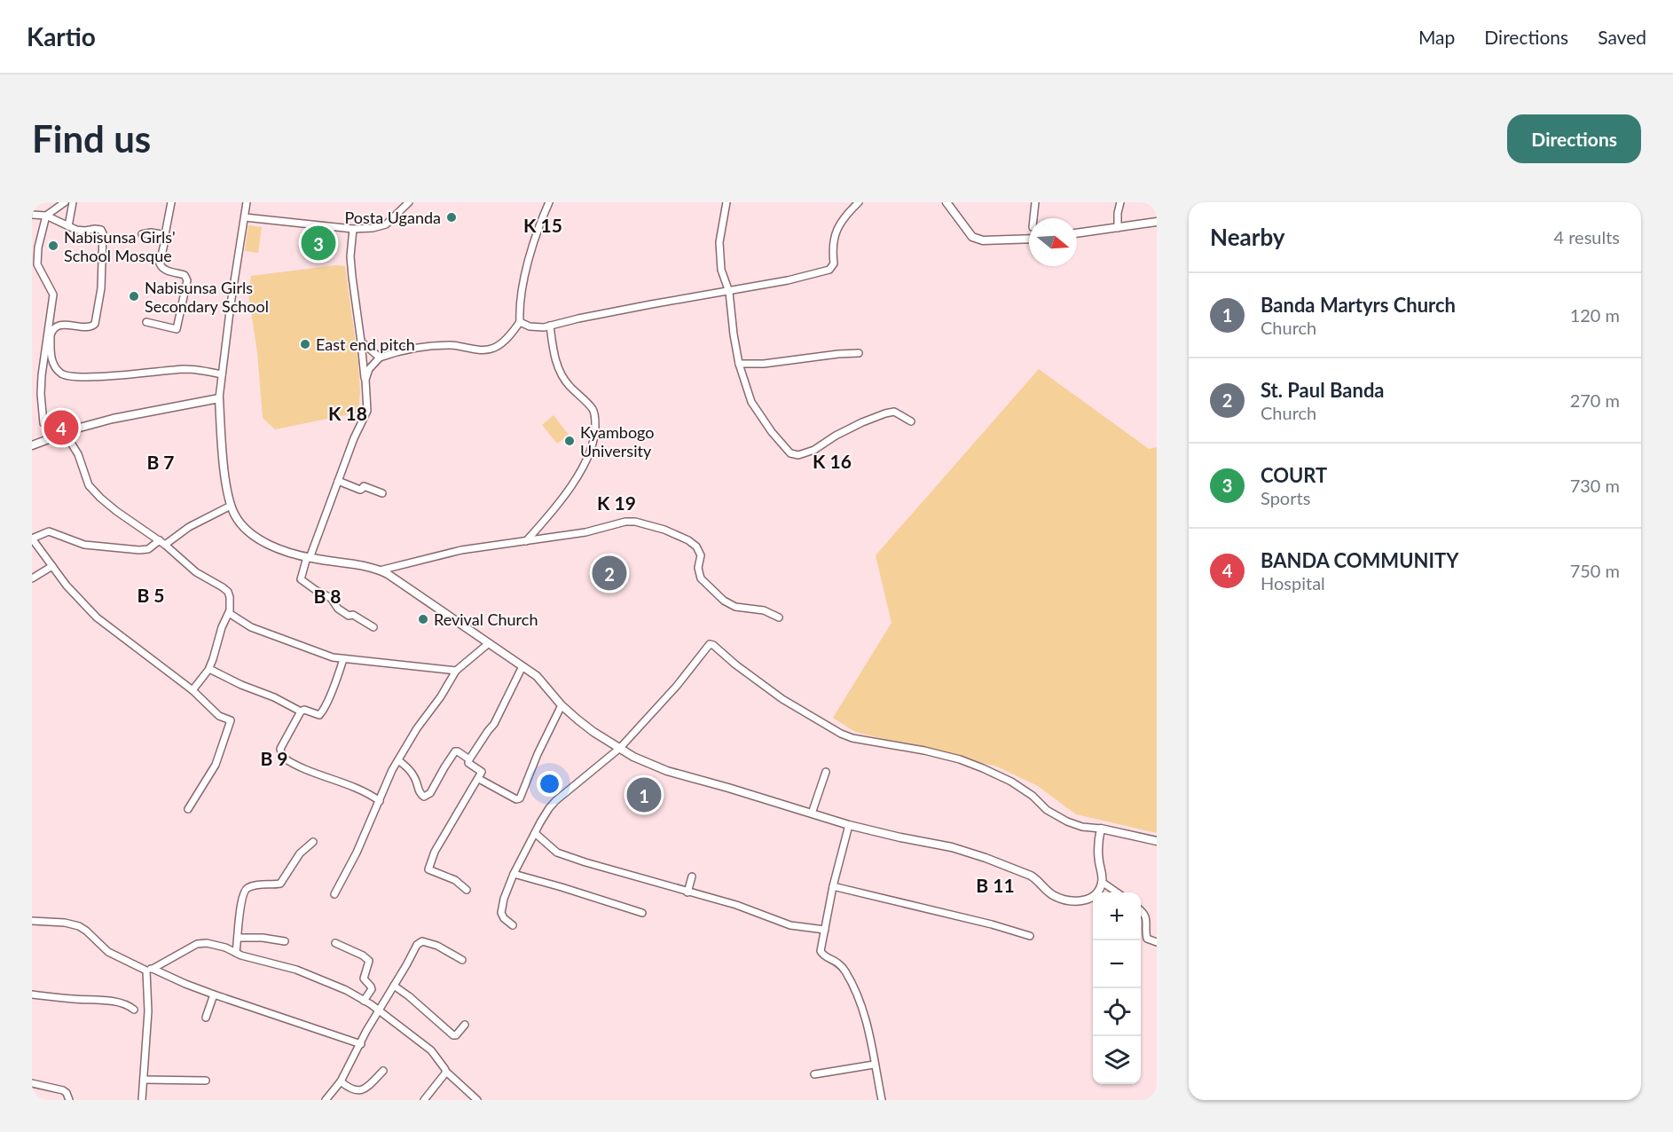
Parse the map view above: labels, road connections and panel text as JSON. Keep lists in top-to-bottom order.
{
  "districts": [
    "K 15",
    "K 18",
    "K 16",
    "B 7",
    "K 19",
    "B 5",
    "B 8",
    "B 9",
    "B 11"
  ],
  "places": [
    "Posta Uganda",
    "Nabisunsa Girls' School Mosque",
    "Nabisunsa Girls Secondary School",
    "East end pitch",
    "Kyambogo University",
    "Revival Church"
  ],
  "north": "right",
  "page": {
    "header": "Kartio",
    "nav": ["Map", "Directions", "Saved"],
    "buttons": "Directions",
    "title": "Find us",
    "heading": ["Nearby", "4 results"],
    "pins": [
      "3",
      "4",
      "2",
      "1"
    ],
    "list": [
      {
        "mark": "1",
        "name": "Banda Martyrs Church",
        "note": "Church",
        "value": "120 m"
      },
      {
        "mark": "2",
        "name": "St. Paul Banda",
        "note": "Church",
        "value": "270 m"
      },
      {
        "mark": "3",
        "name": "COURT",
        "note": "Sports",
        "value": "730 m"
      },
      {
        "mark": "4",
        "name": "BANDA COMMUNITY",
        "note": "Hospital",
        "value": "750 m"
      }
    ],
    "map_buttons": ["+", "−"]
  }
}
